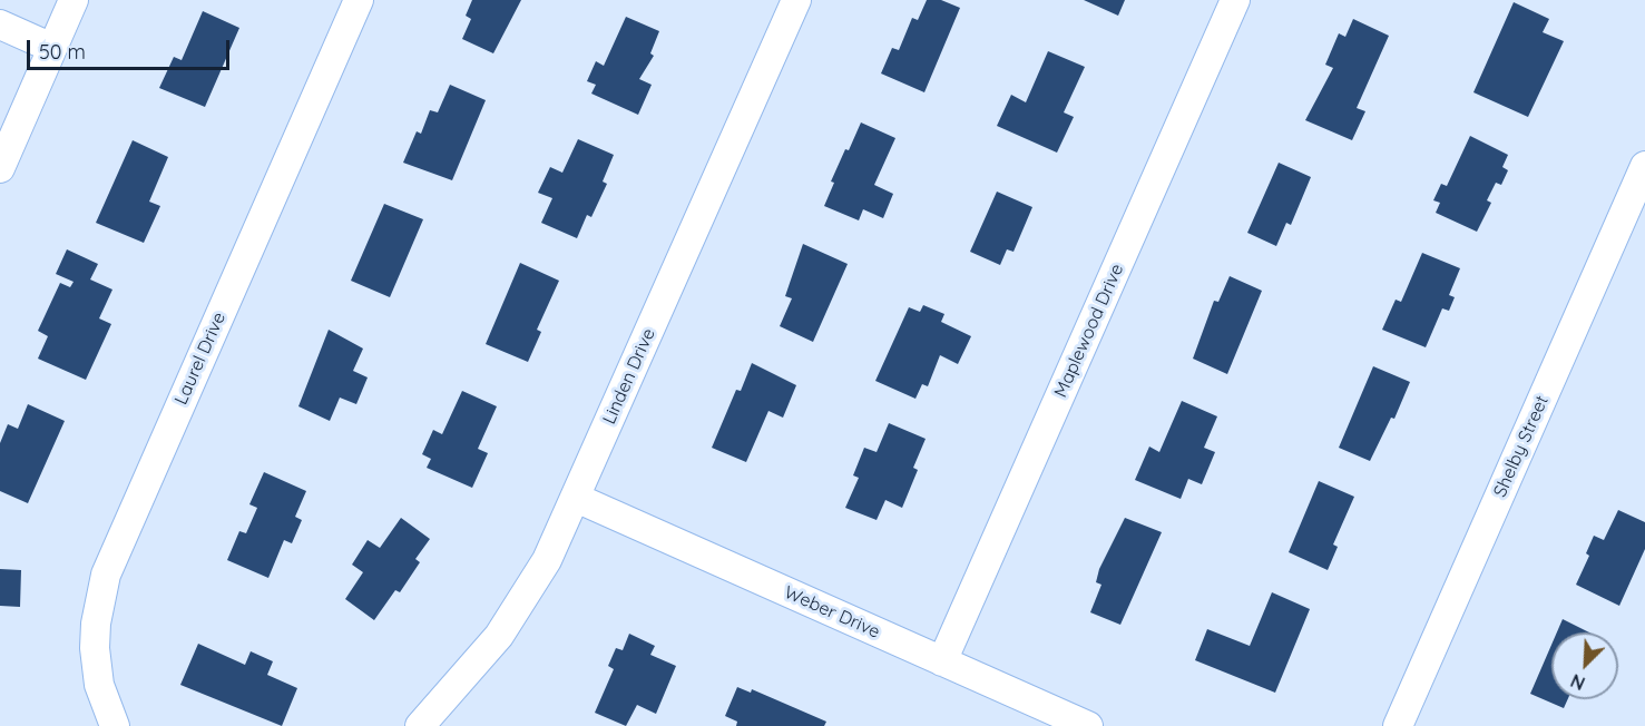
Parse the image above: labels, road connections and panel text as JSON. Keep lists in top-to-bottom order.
{
  "streets": {
    "street": [
      "Maplewood Drive",
      "Laurel Drive",
      "Linden Drive",
      "Shelby Street",
      "Weber Drive"
    ]
  },
  "crossings": [
    ["Maplewood Drive", "Weber Drive"],
    ["Linden Drive", "Weber Drive"]
  ],
  "scale_bar": "50 m",
  "north": "bottom left"
}
